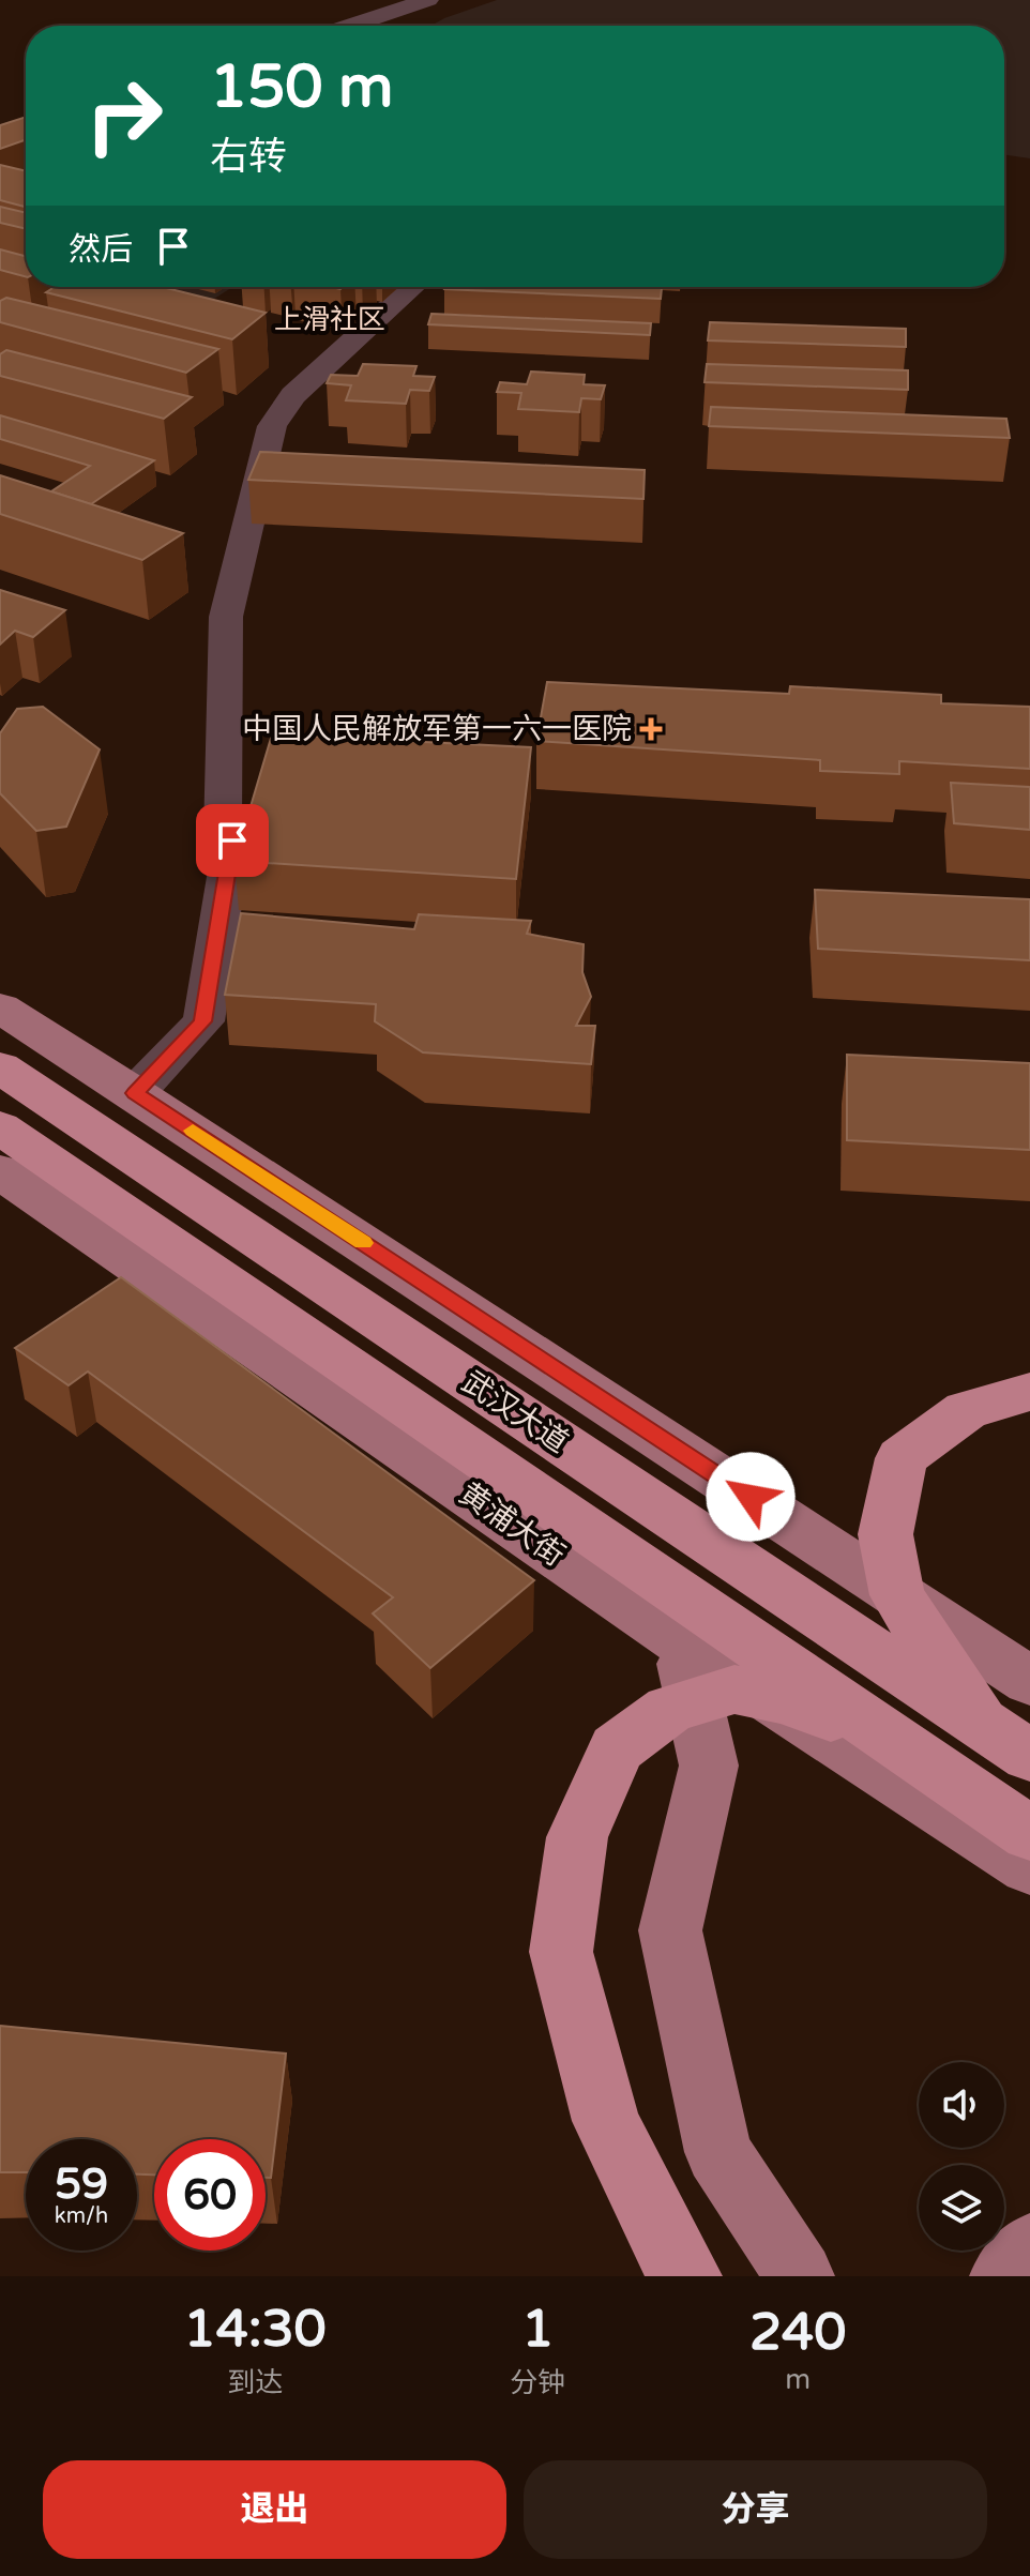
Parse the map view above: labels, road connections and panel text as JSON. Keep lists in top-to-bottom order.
{
  "streets": {
    "highway": ["武汉大道"],
    "main road": ["黄浦大街"]
  },
  "districts": ["上滑社区"],
  "places": {
    "health": ["中国人民解放军第一六一医院"]
  },
  "page": {
    "turn": ["150 m", "右转"],
    "then": "然后",
    "speed": "59 km/h",
    "limit": "60",
    "eta": [
      "14:30",
      "到达",
      "1",
      "分钟",
      "240",
      "m"
    ],
    "buttons": ["退出", "分享"]
  }
}
